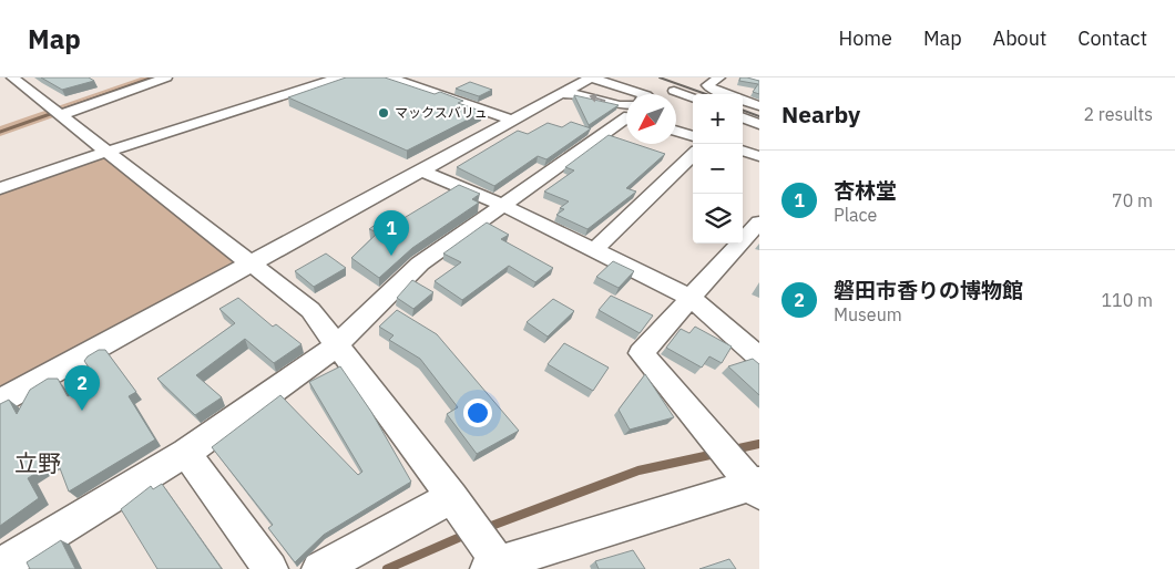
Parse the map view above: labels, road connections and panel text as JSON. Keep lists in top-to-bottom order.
{
  "districts": ["立野"],
  "places": ["マックスバリュ"],
  "north": "bottom left",
  "page": {
    "header": "Map",
    "nav": [
      "Home",
      "Map",
      "About",
      "Contact"
    ],
    "heading": ["Nearby", "2 results"],
    "map_buttons": ["+", "−"],
    "list": [
      {
        "mark": "1",
        "name": "杏林堂",
        "note": "Place",
        "value": "70 m"
      },
      {
        "mark": "2",
        "name": "磐田市香りの博物館",
        "note": "Museum",
        "value": "110 m"
      }
    ],
    "pins": ["1", "2"]
  }
}
